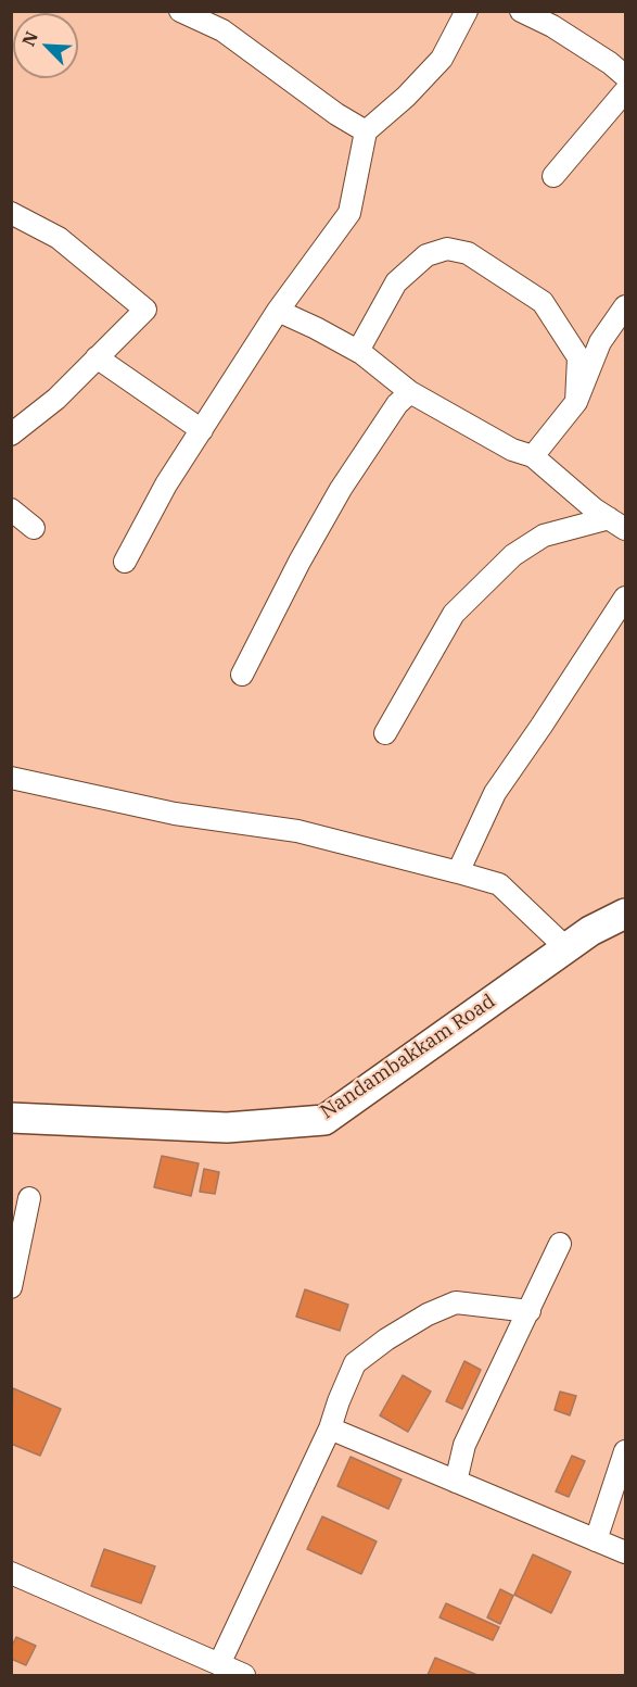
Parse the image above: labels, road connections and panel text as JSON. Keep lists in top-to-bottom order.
{
  "streets": {
    "street": ["Nandambakkam Road"]
  },
  "north": "top left"
}
